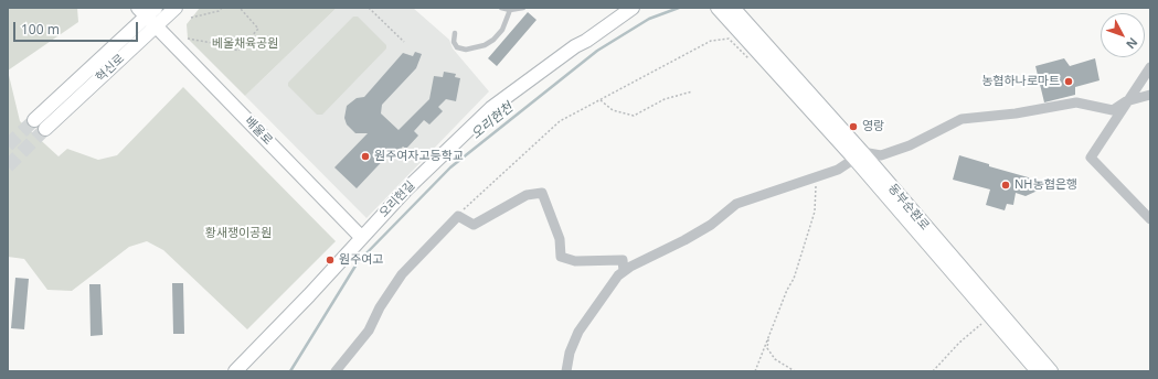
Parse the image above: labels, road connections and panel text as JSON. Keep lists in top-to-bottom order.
{
  "streets": {
    "street": [
      "혁신로",
      "배울로",
      "오리현길",
      "동부순환로"
    ]
  },
  "crossings": [
    ["혁신로", "배울로"],
    ["배울로", "오리현길"]
  ],
  "water": ["오리현천"],
  "parks": ["베울채육공원", "황새쟁이공원"],
  "places": [
    "농협하나로마트",
    "영랑",
    "원주여자고등학교",
    "NH농협은행",
    "원주여고"
  ],
  "scale_bar": "100 m",
  "north": "bottom right"
}
